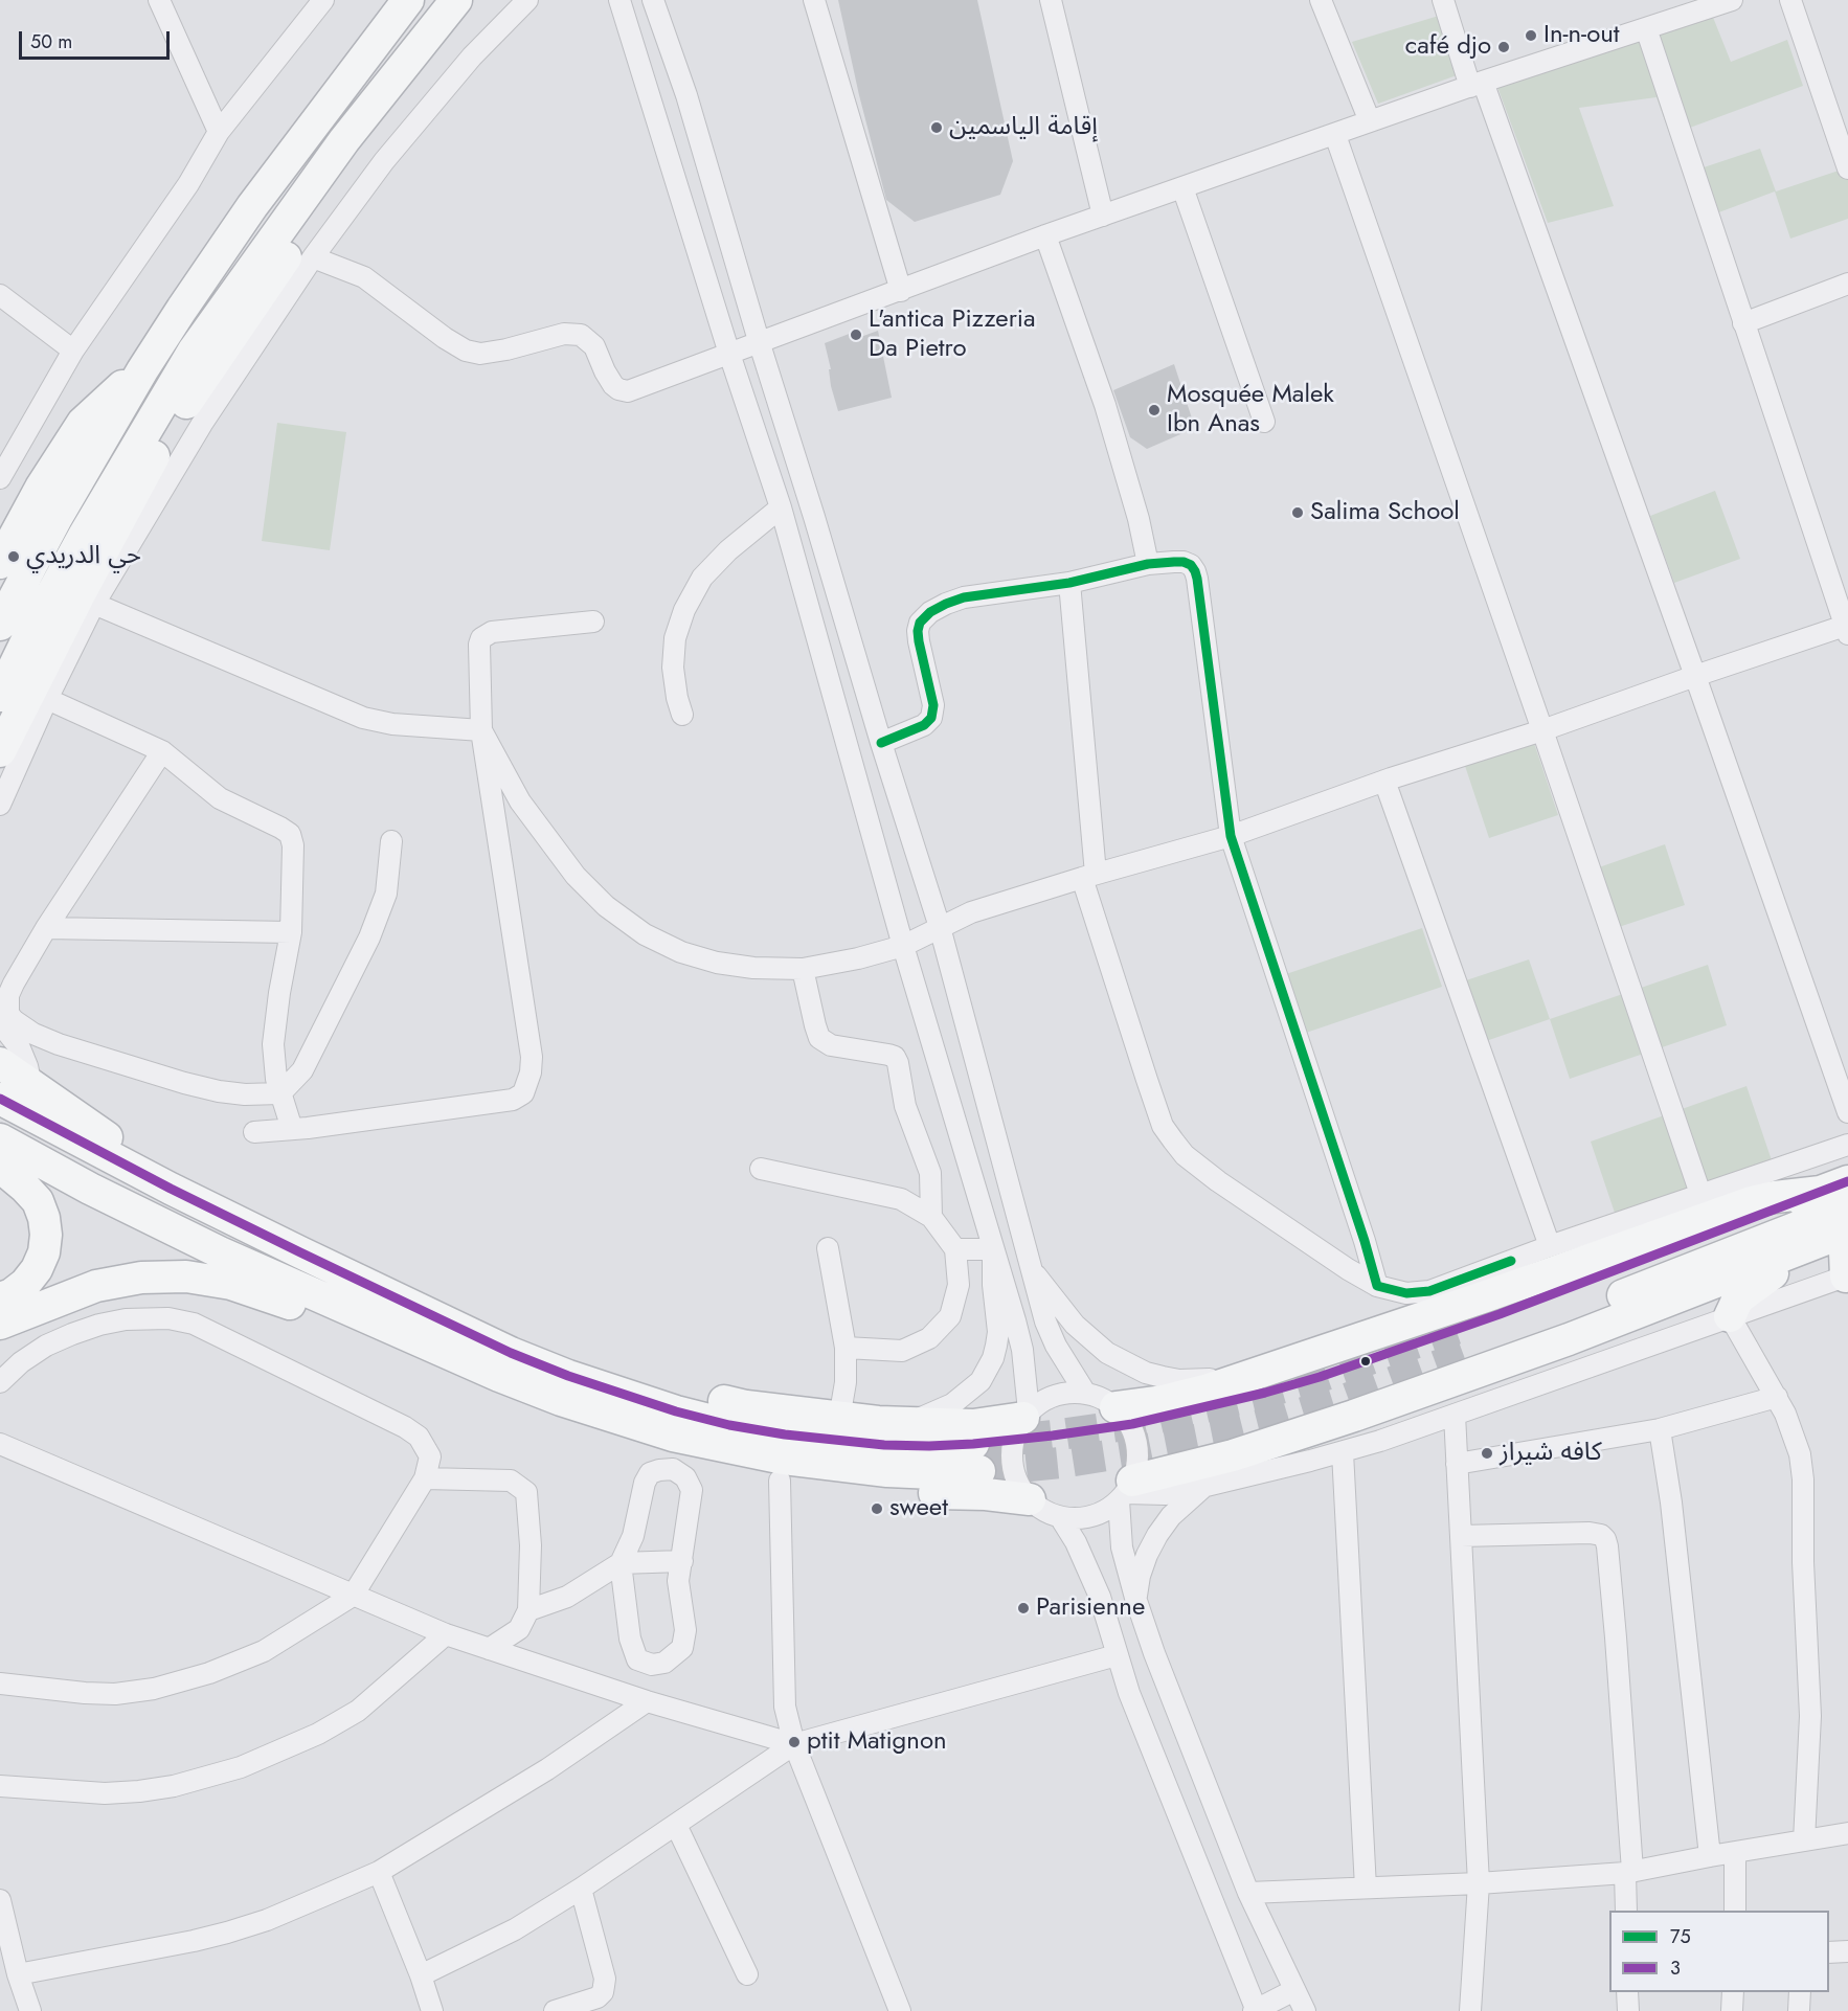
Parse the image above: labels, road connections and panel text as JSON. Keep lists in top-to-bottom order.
{
  "places": [
    "In-n-out",
    "café djo",
    "إقامة الياسمين",
    "L'antica Pizzeria Da Pietro",
    "Mosquée Malek Ibn Anas",
    "Salima School",
    "حي الدريدي",
    "کافه شيراز",
    "sweet",
    "Parisienne",
    "ptit Matignon"
  ],
  "lines": ["transit line 75", "transit line 3"],
  "legend": ["75", "3"],
  "scale_bar": "50 m"
}
